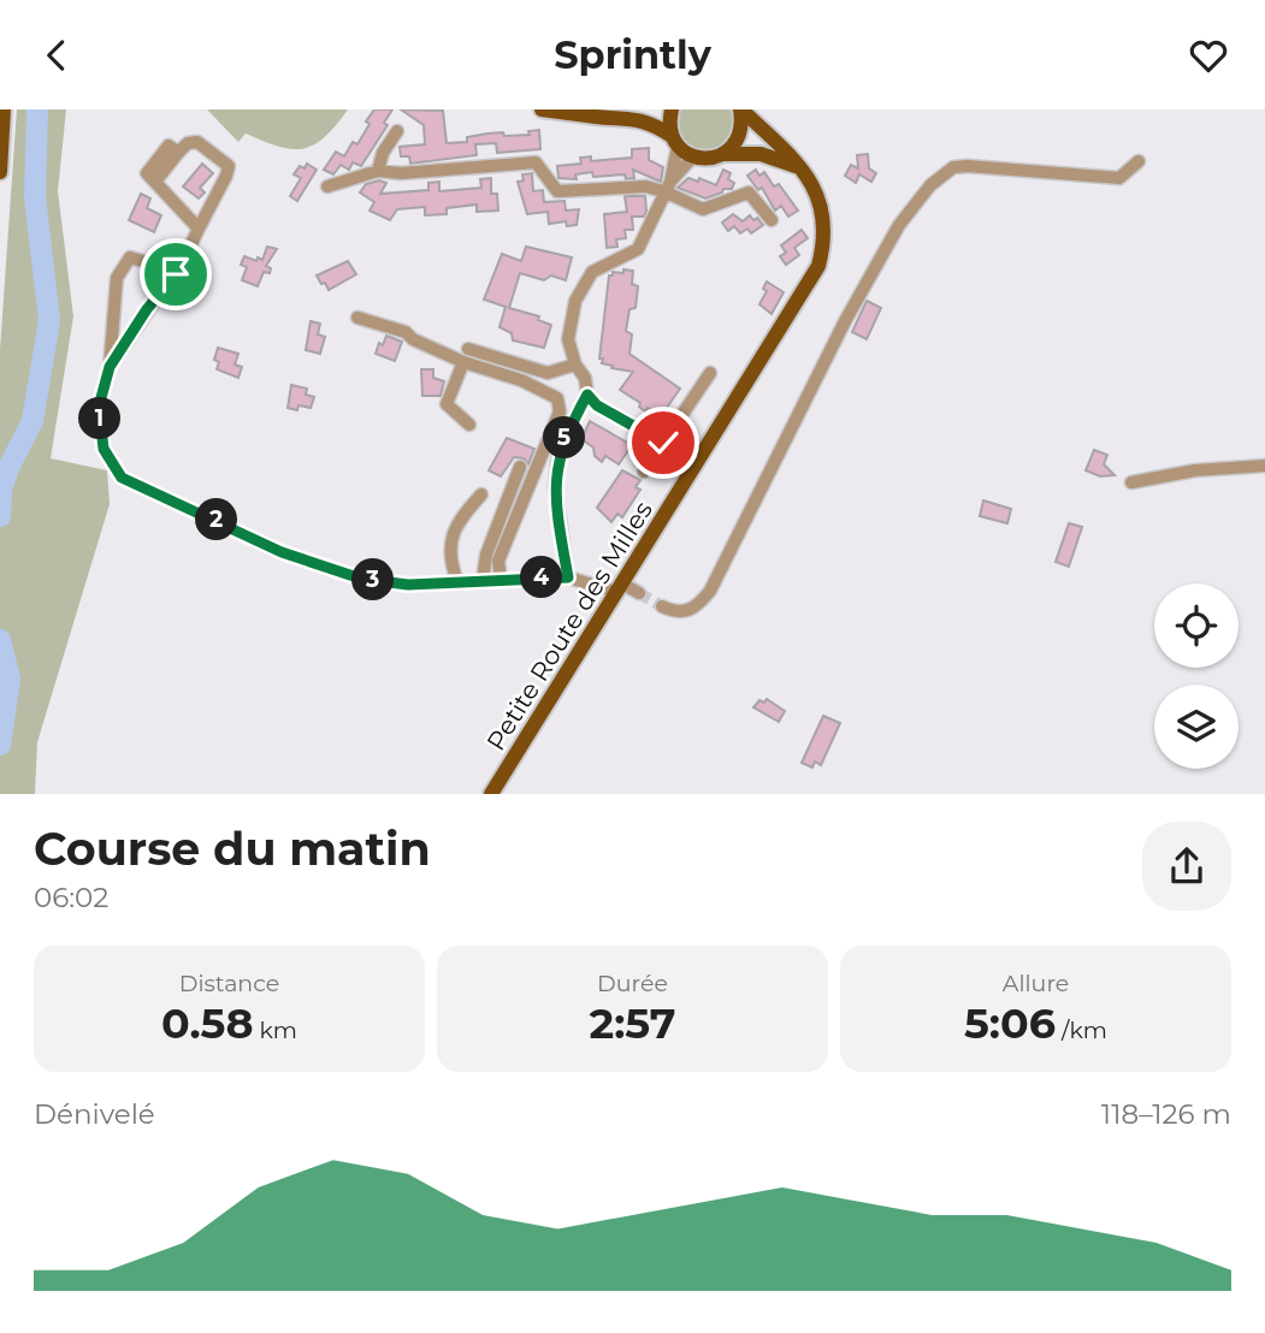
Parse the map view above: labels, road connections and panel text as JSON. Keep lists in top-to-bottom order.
{
  "streets": {
    "main road": ["Petite Route des Milles"]
  },
  "page": {
    "header": "Sprintly",
    "pins": [
      "1",
      "5",
      "2",
      "4",
      "3"
    ],
    "heading": ["Course du matin", "06:02"],
    "stats": [
      ["Distance", "0.58 km"],
      ["Durée", "2:57"],
      ["Allure", "5:06 /km"]
    ],
    "chart": ["Dénivelé", "118–126 m"]
  }
}
